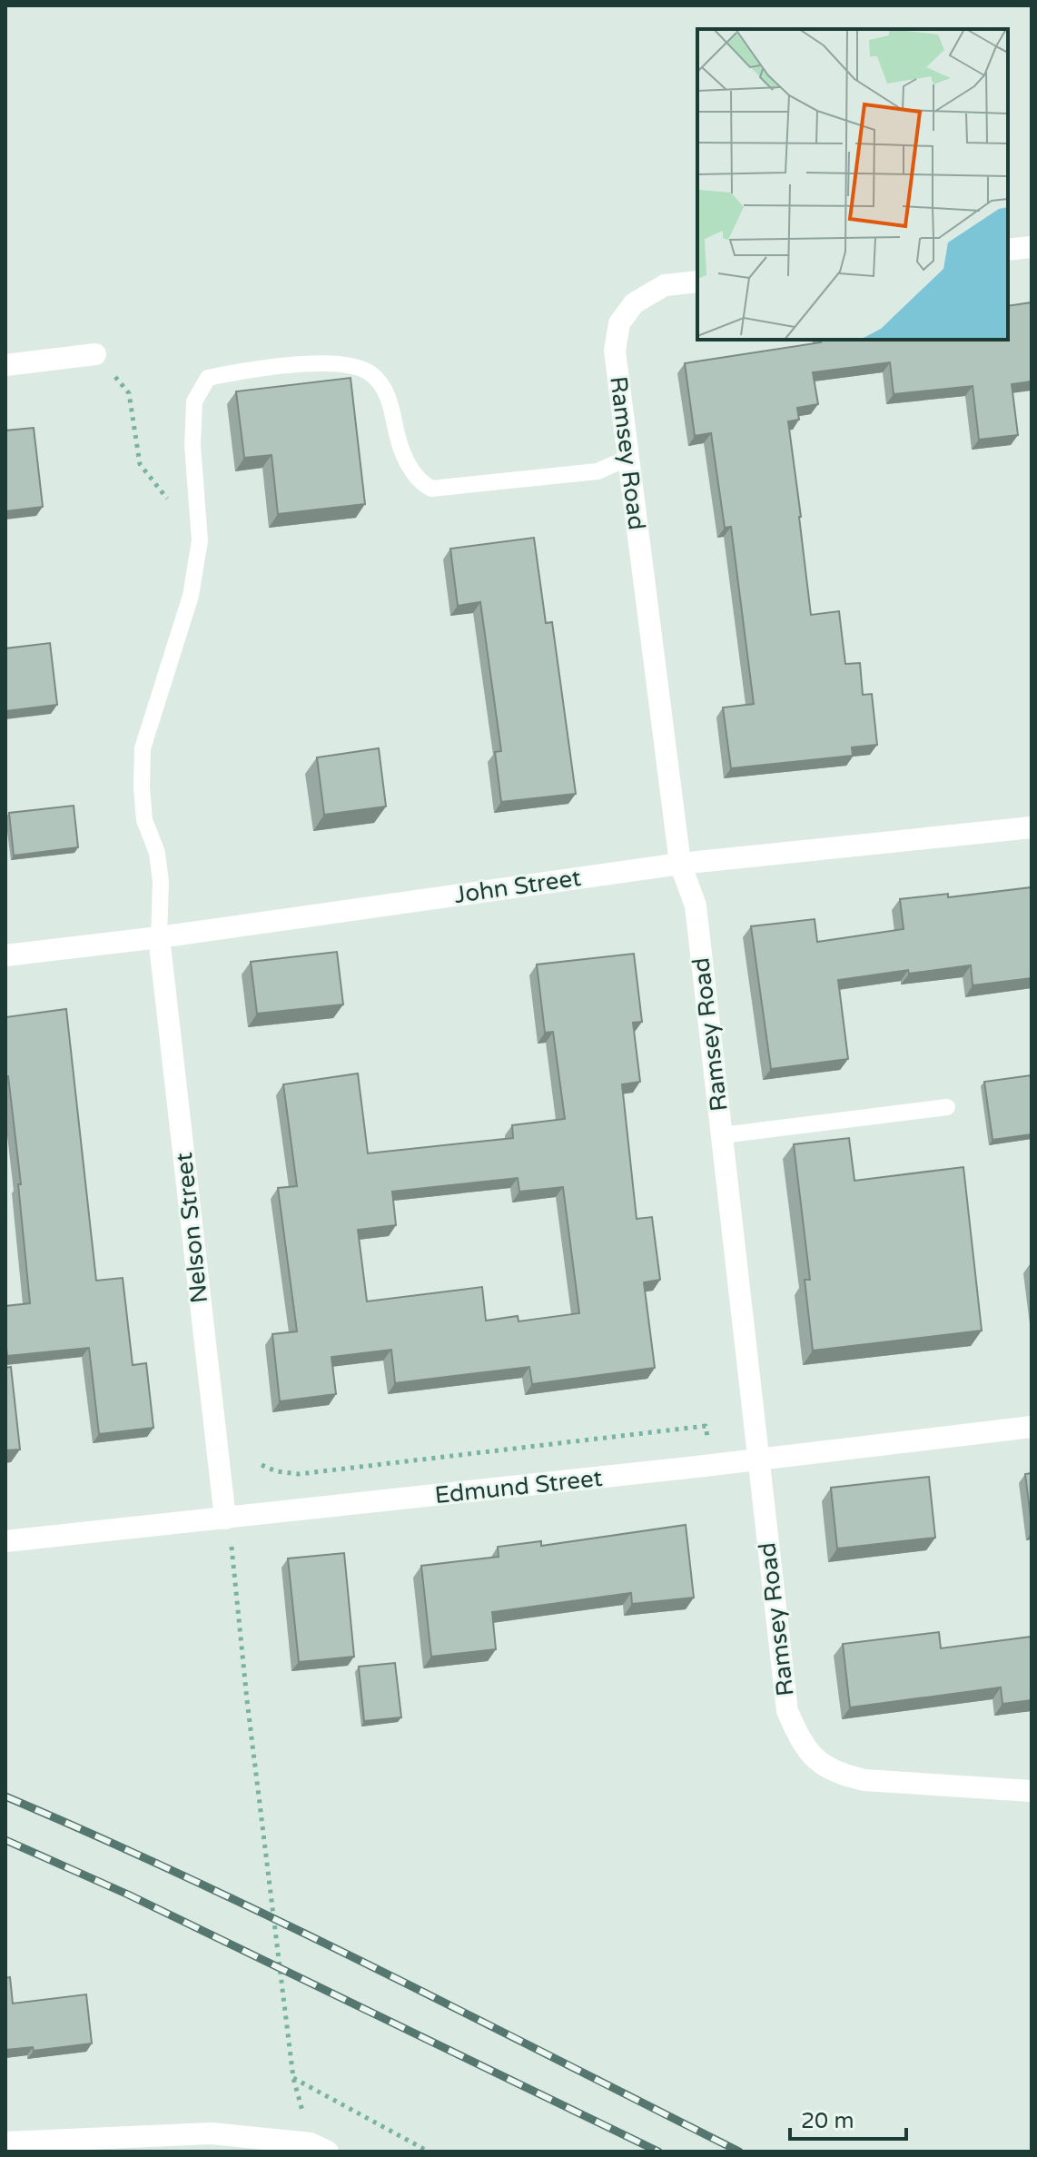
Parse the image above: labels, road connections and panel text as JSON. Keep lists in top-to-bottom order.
{
  "streets": {
    "street": [
      "Ramsey Road",
      "John Street",
      "Nelson Street",
      "Edmund Street"
    ]
  },
  "crossings": [
    ["Ramsey Road", "John Street"],
    ["Ramsey Road", "Edmund Street"],
    ["John Street", "Nelson Street"],
    ["Nelson Street", "Edmund Street"]
  ],
  "scale_bar": "20 m"
}
